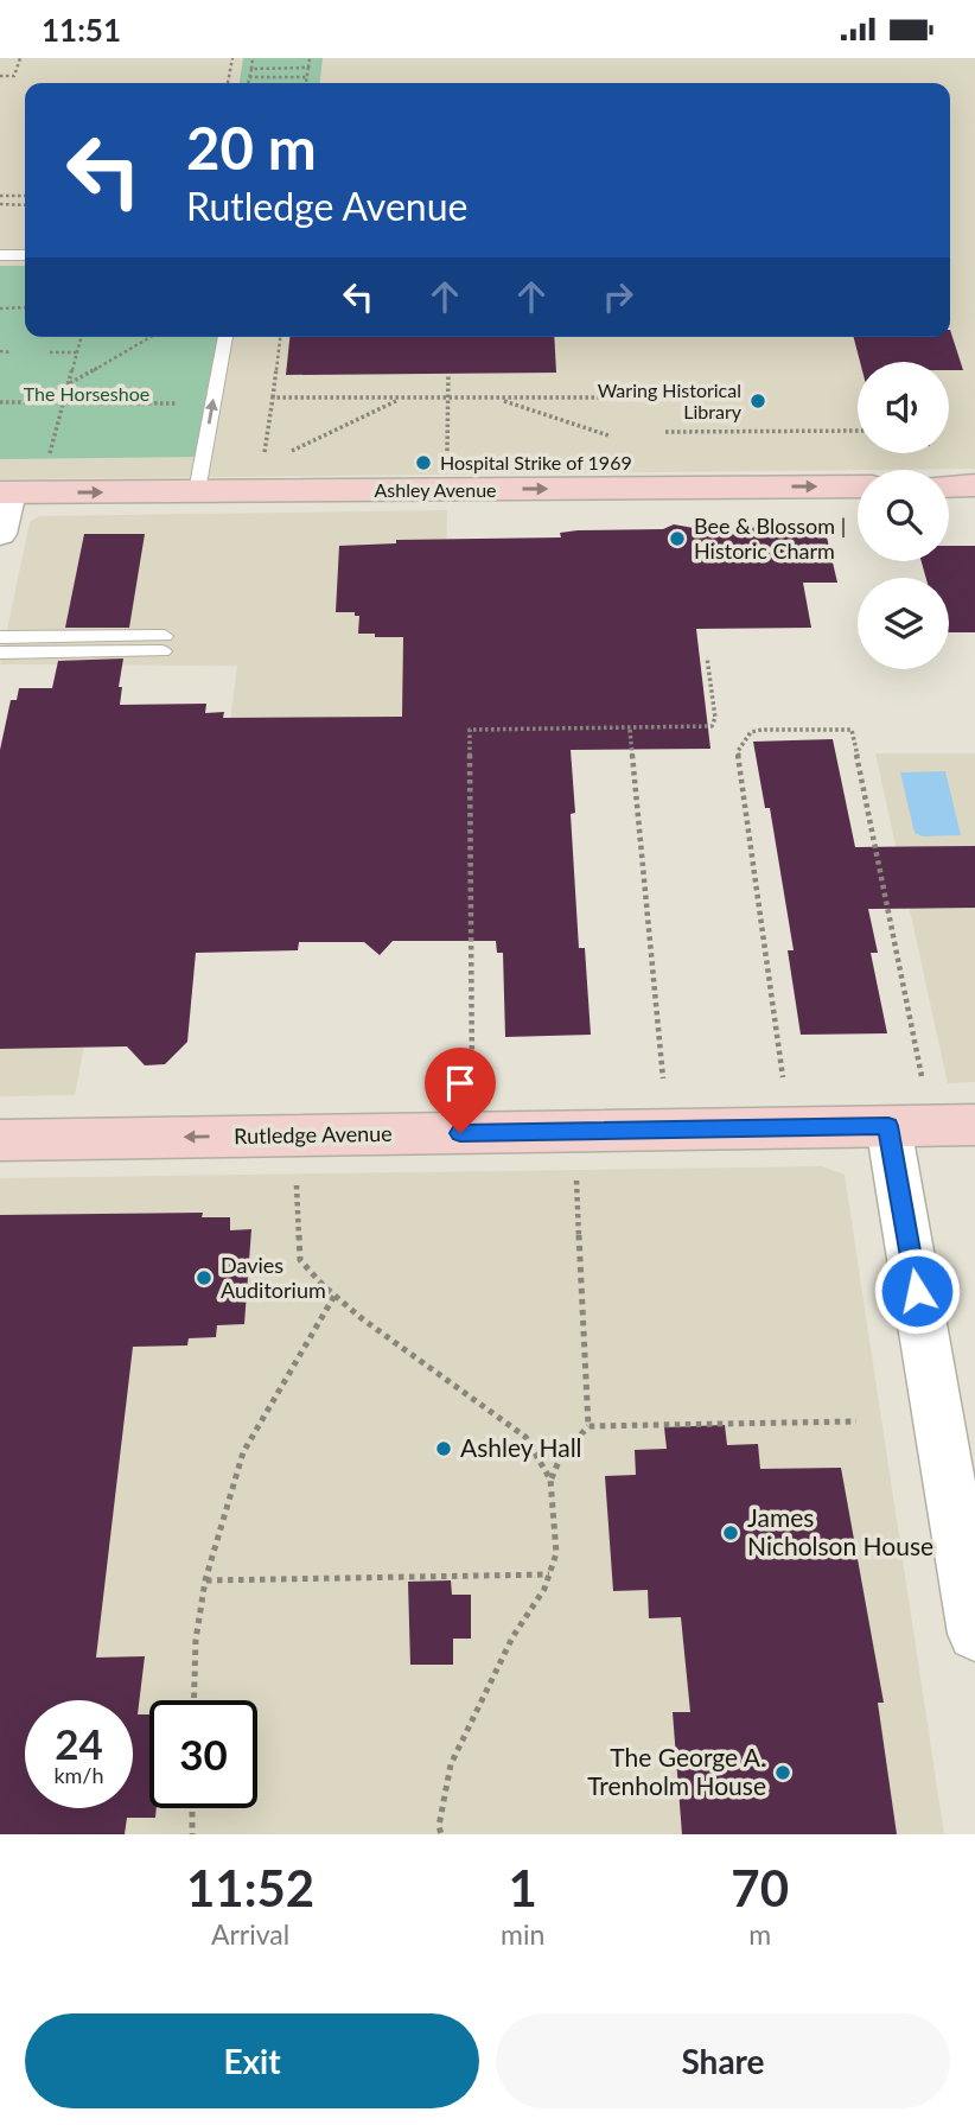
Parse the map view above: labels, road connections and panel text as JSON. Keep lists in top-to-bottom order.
{
  "streets": {
    "street": ["Ashley Avenue", "Rutledge Avenue"]
  },
  "one_way": ["Ashley Avenue", "Rutledge Avenue"],
  "parks": ["The Horseshoe"],
  "places": [
    "Waring Historical Library",
    "Hospital Strike of 1969",
    "Bee & Blossom | Historic Charm",
    "Davies Auditorium",
    "Ashley Hall",
    "James Nicholson House",
    "The George A. Trenholm House"
  ],
  "page": {
    "status": "11:51",
    "turn": ["20 m", "Rutledge Avenue"],
    "speed": "24 km/h",
    "limit": "30",
    "eta": [
      "11:52",
      "Arrival",
      "1",
      "min",
      "70",
      "m"
    ],
    "buttons": ["Exit", "Share"]
  }
}
